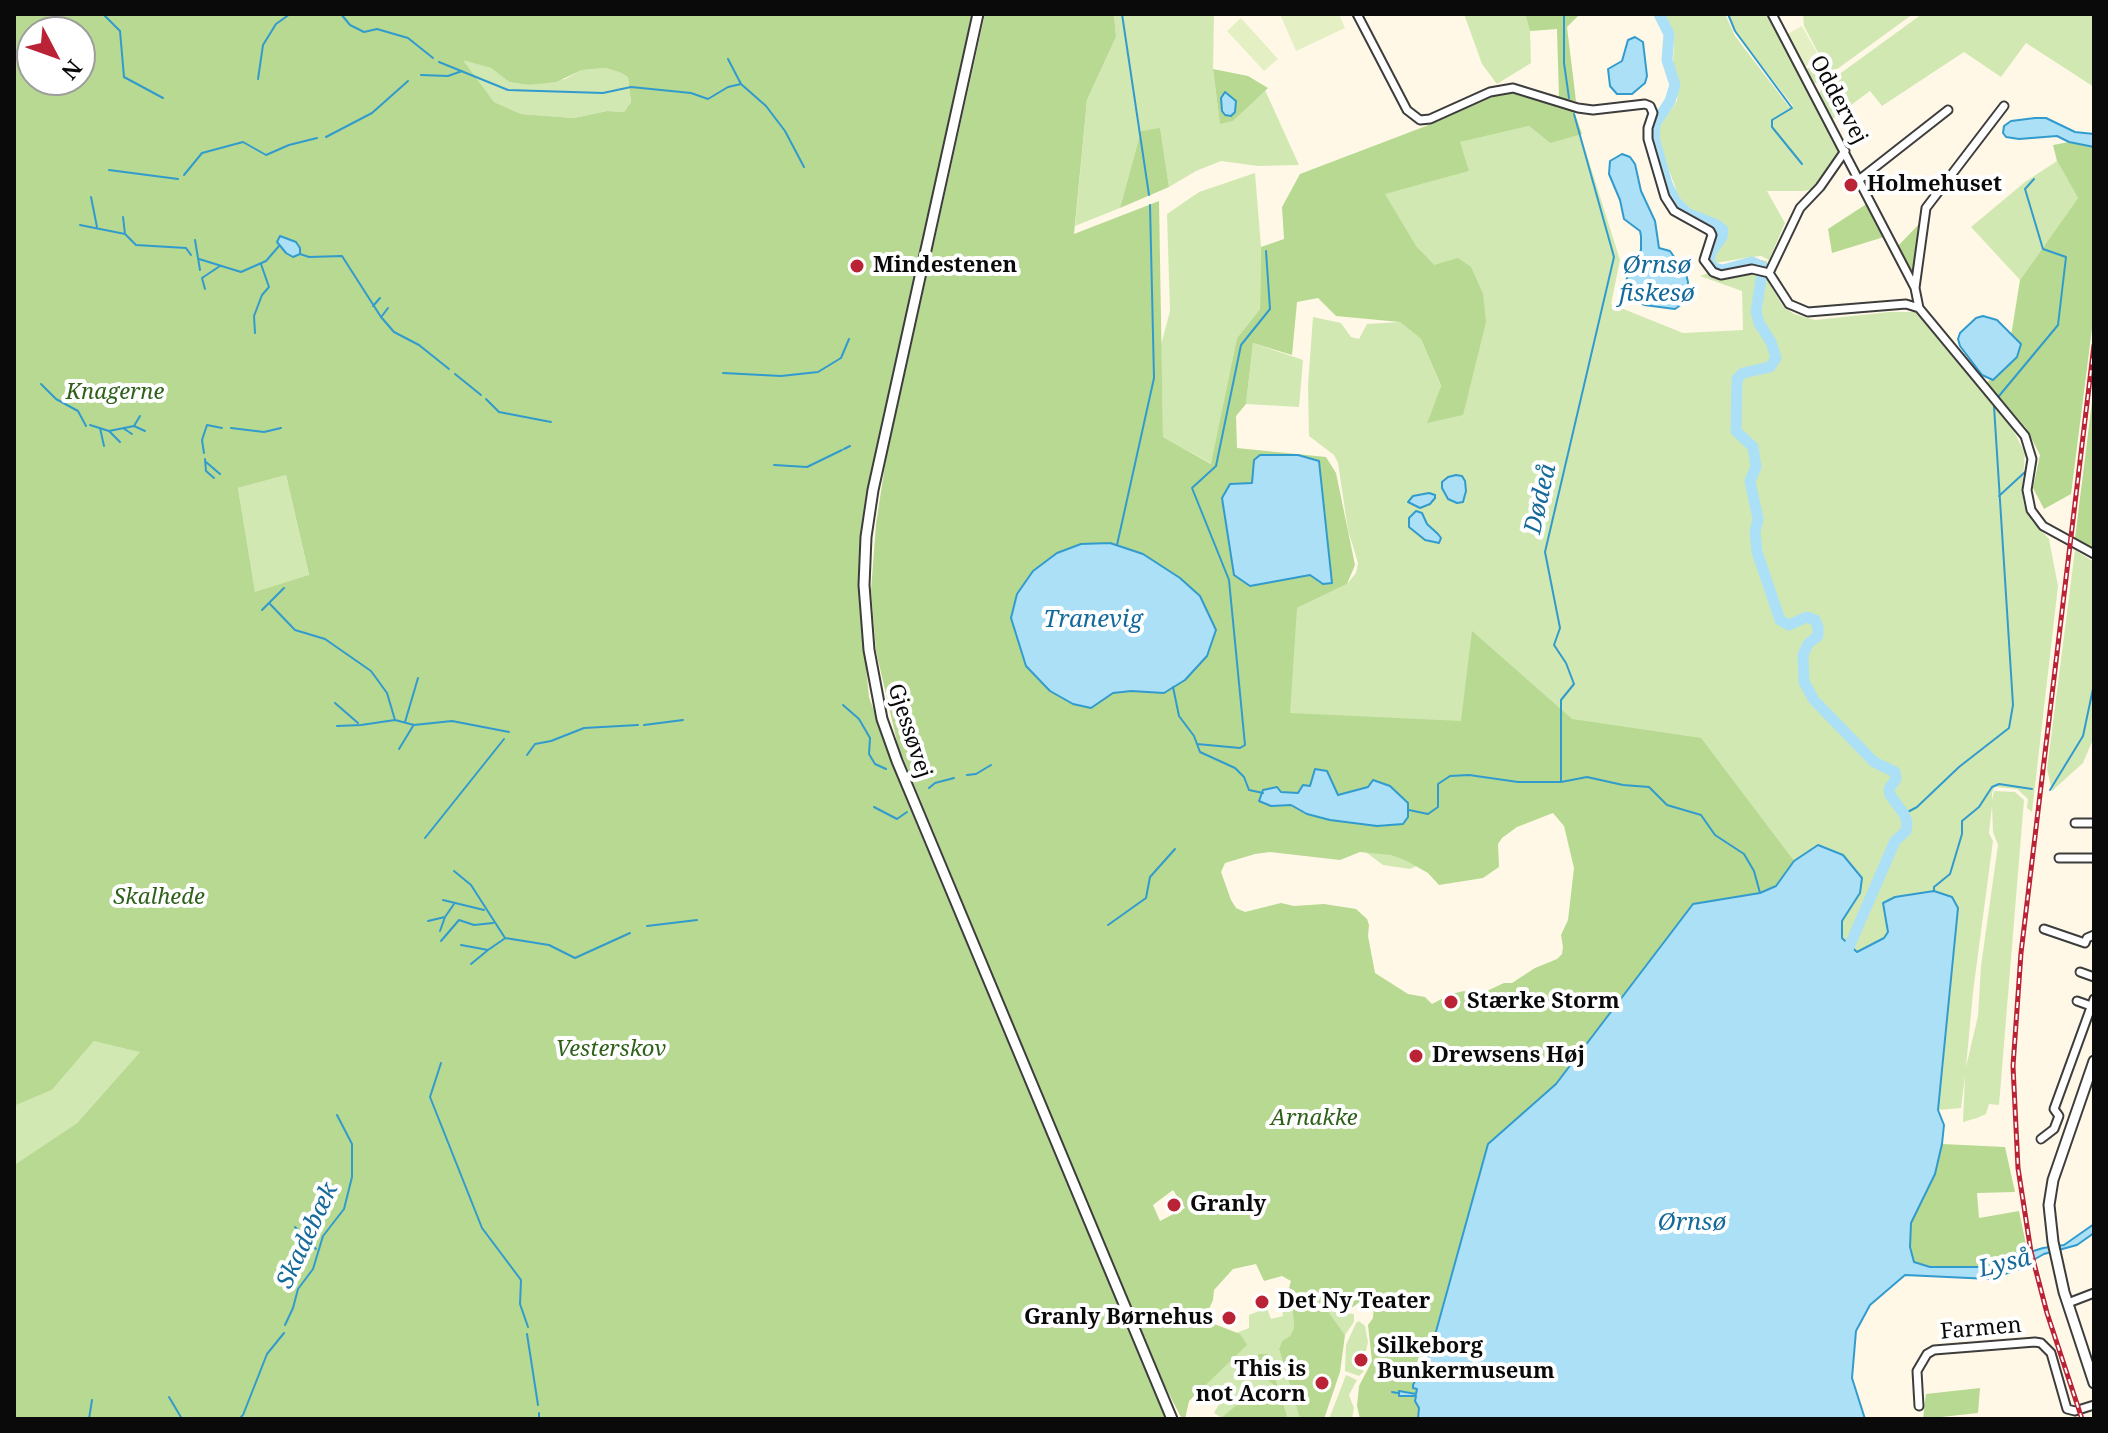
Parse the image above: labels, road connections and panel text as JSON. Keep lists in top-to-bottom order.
{
  "streets": {
    "street": ["Oddervej", "Gjessøvej", "Farmen"]
  },
  "water": [
    "Ørnsø fiskesø",
    "Dødeå",
    "Tranevig",
    "Ørnsø",
    "Skadebæk",
    "Lyså"
  ],
  "parks": [
    "Knagerne",
    "Skalhede",
    "Vesterskov",
    "Arnakke"
  ],
  "places": [
    "Holmehuset",
    "Mindestenen",
    "Stærke Storm",
    "Drewsens Høj",
    "Granly",
    "Det Ny Teater",
    "Granly Børnehus",
    "Silkeborg Bunkermuseum",
    "This is not Acorn"
  ],
  "north": "bottom right"
}
